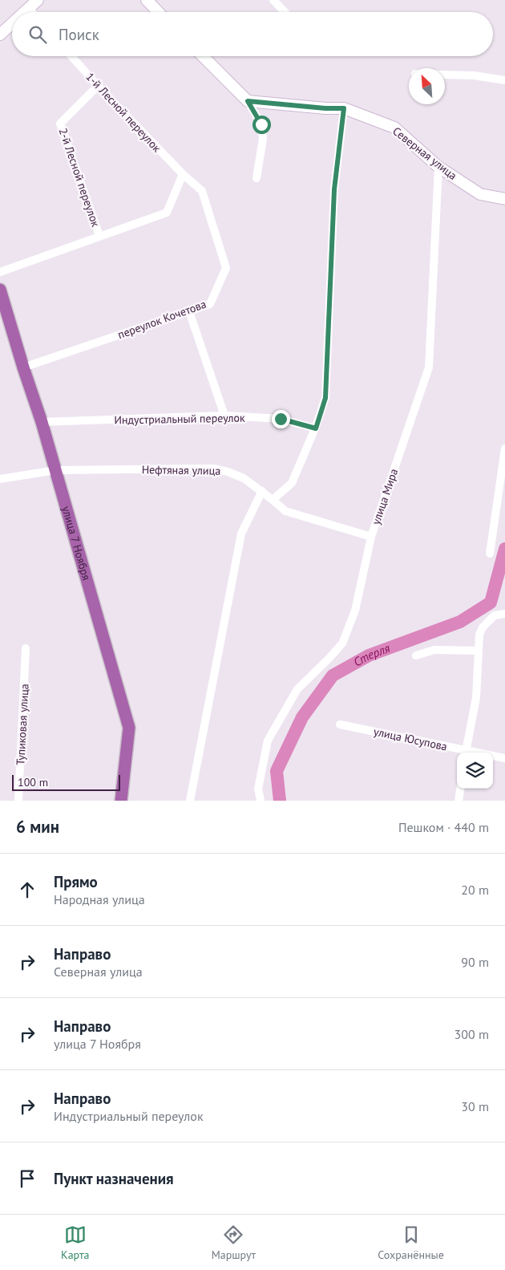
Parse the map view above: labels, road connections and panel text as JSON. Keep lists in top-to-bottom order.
{
  "streets": {
    "main road": ["улица 7 Ноября"],
    "street": [
      "1-й Лесной переулок",
      "Северная улица",
      "2-й Лесной переулок",
      "переулок Кочетова",
      "Индустриальный переулок",
      "Нефтяная улица",
      "улица Мира",
      "Тупиковая улица",
      "улица Юсупова"
    ]
  },
  "crossings": [
    ["1-й Лесной переулок", "2-й Лесной переулок"],
    ["1-й Лесной переулок", "переулок Кочетова"],
    ["Северная улица", "улица Мира"],
    ["переулок Кочетова", "улица 7 Ноября"],
    ["Индустриальный переулок", "улица 7 Ноября"],
    ["Нефтяная улица", "улица Мира"],
    ["Нефтяная улица", "улица 7 Ноября"]
  ],
  "water": ["Стерля"],
  "scale_bar": "100 m",
  "north": "top left",
  "page": {
    "search": "Поиск",
    "scale": "100 m",
    "heading": ["6 мин", "Пешком · 440 m"],
    "list": [
      ["Прямо", "Народная улица", "20 m"],
      ["Направо", "Северная улица", "90 m"],
      ["Направо", "улица 7 Ноября", "300 m"],
      ["Направо", "Индустриальный переулок", "30 m"],
      "Пункт назначения"
    ],
    "nav": ["Карта", "Маршрут", "Сохранённые"]
  }
}
